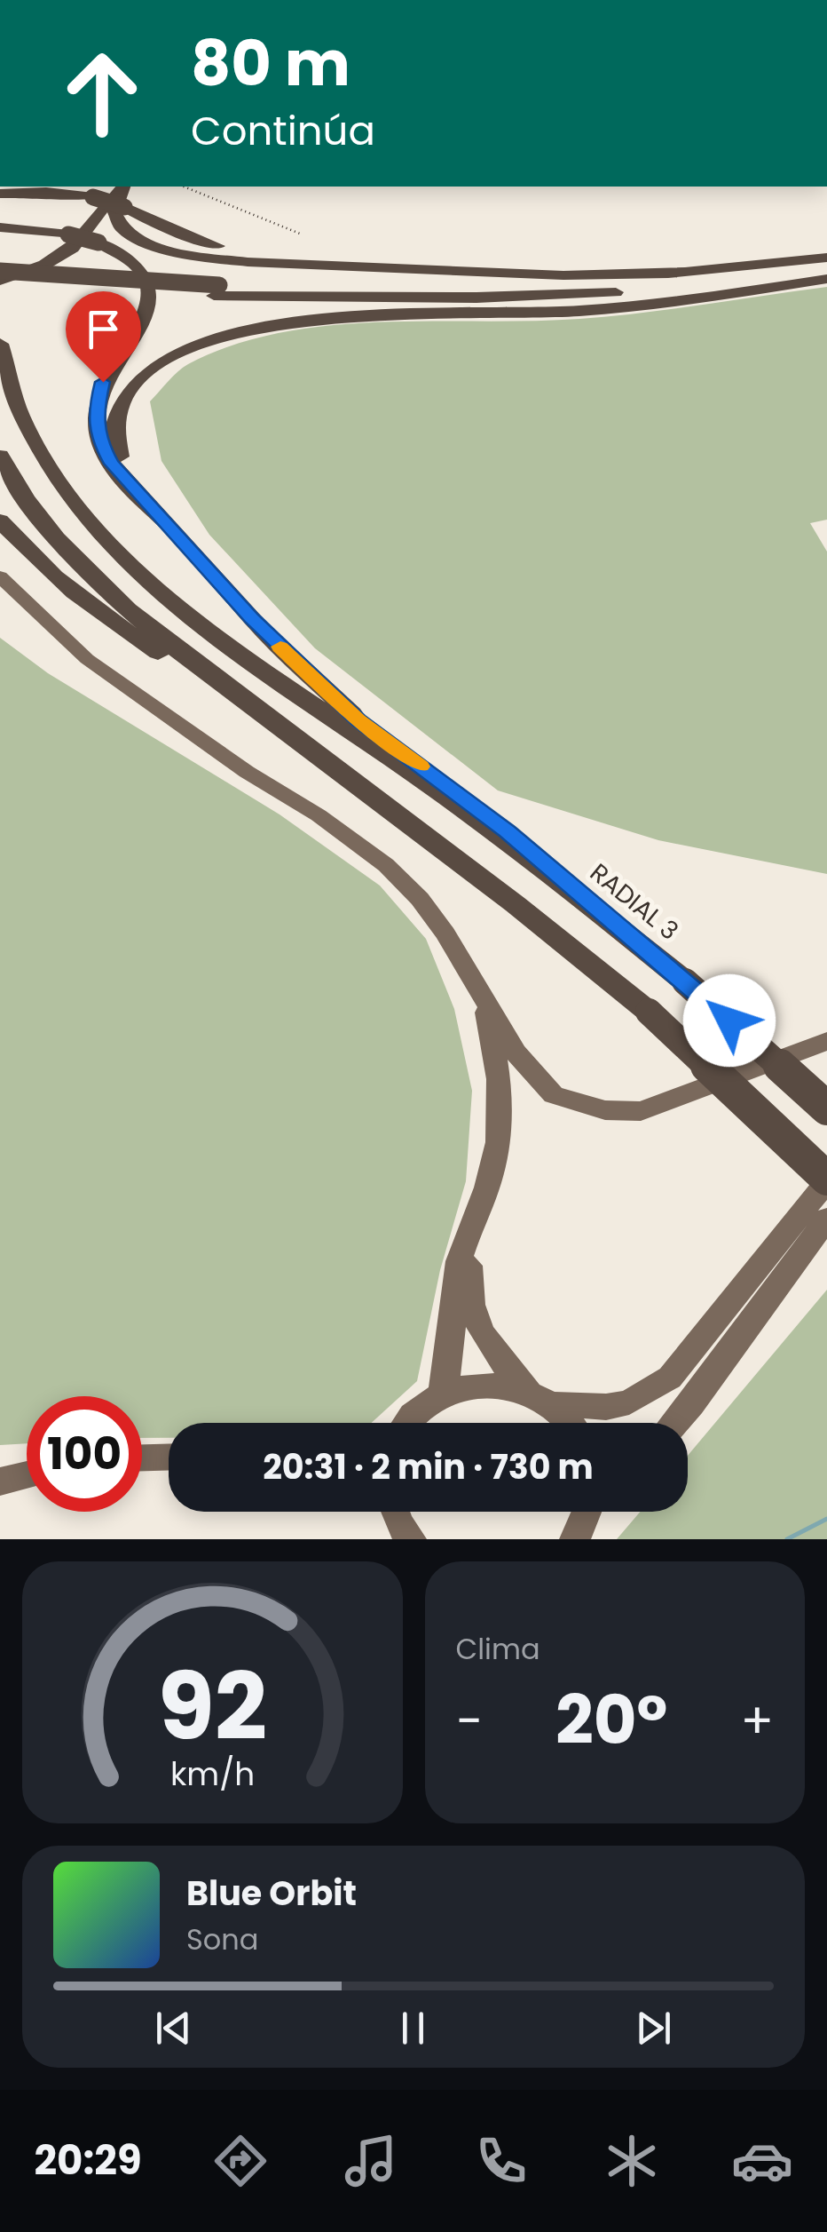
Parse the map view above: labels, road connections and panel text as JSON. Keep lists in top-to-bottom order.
{
  "streets": {
    "highway": ["RADIAL 3"]
  },
  "page": {
    "turn": ["80 m", "Continúa"],
    "limit": "100",
    "trip": "20:31 · 2 min · 730 m",
    "tile": "Clima",
    "heat": ["−", "20°", "+"],
    "song": ["Blue Orbit", "Sona"],
    "tabs": "20:29",
    "gauge": ["92", "km/h"]
  }
}
